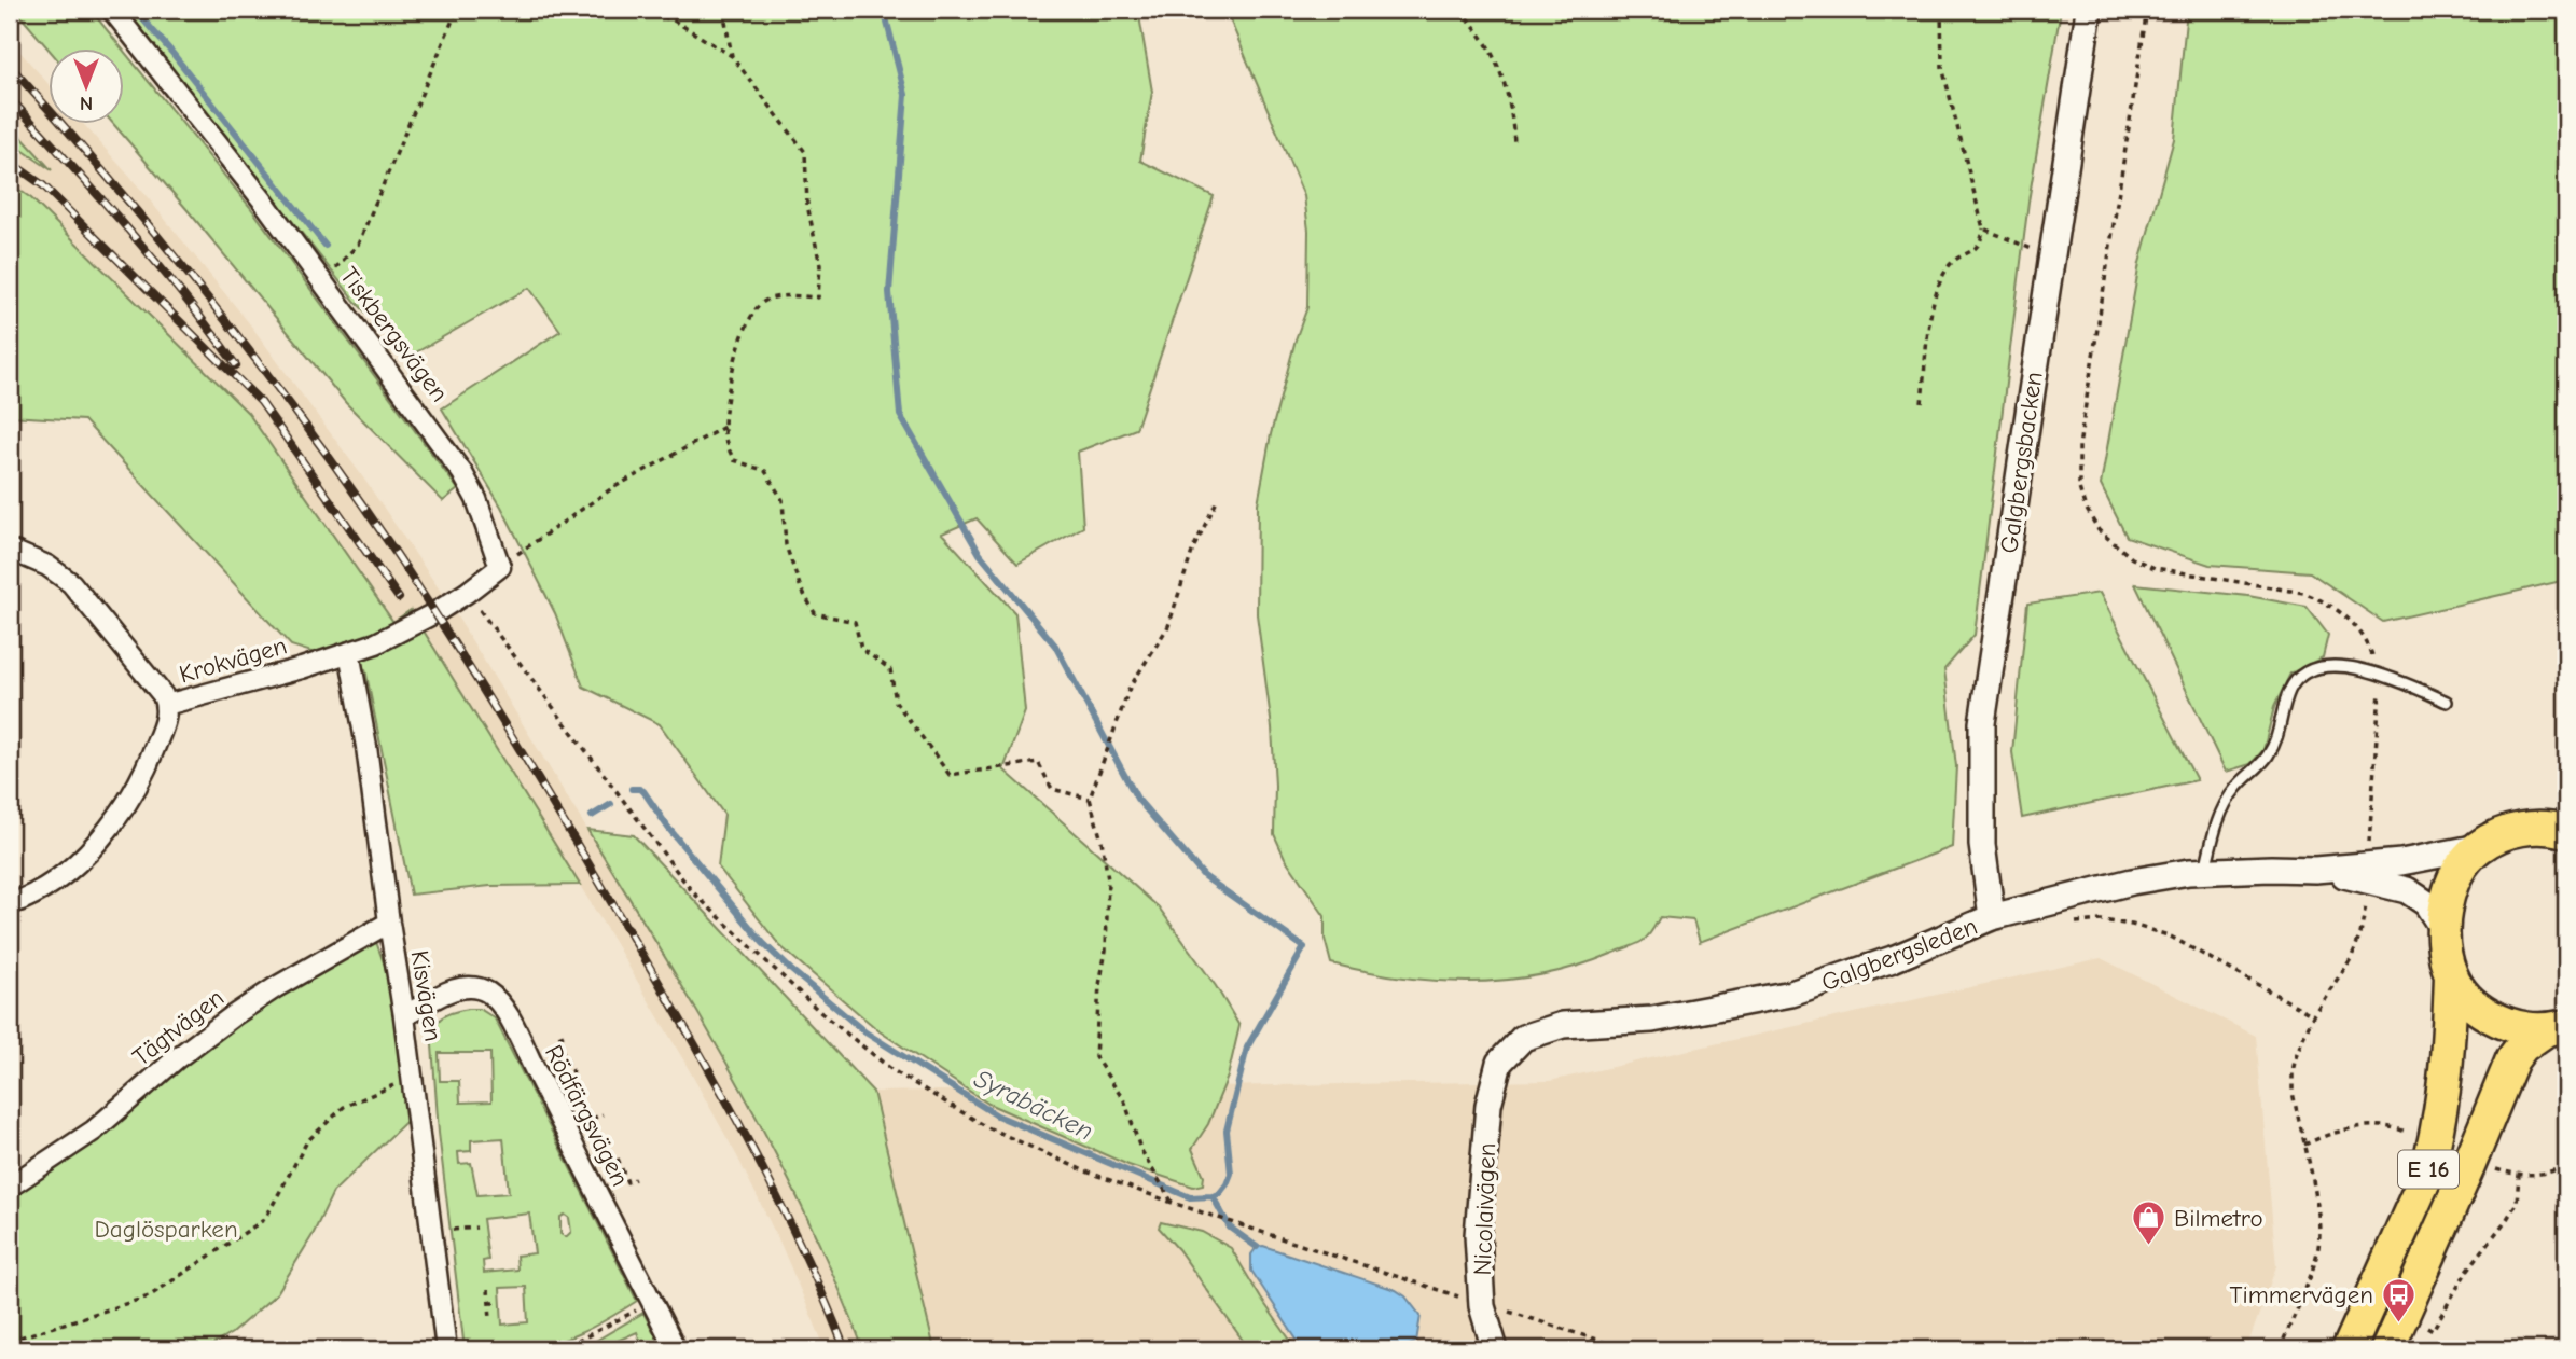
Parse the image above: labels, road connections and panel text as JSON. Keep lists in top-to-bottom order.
{
  "streets": {
    "highway": ["E 16"],
    "street": [
      "Tiskbergsvägen",
      "Galgbergsbacken",
      "Krokvägen",
      "Galgbergsleden",
      "Kisvägen",
      "Tägtvägen",
      "Rödfärgsvägen",
      "Nicolaivägen"
    ]
  },
  "crossings": [
    ["Galgbergsbacken", "Galgbergsleden"],
    ["Krokvägen", "Kisvägen"],
    ["Galgbergsleden", "E 16"],
    ["Galgbergsleden", "Nicolaivägen"],
    ["Kisvägen", "Tägtvägen"],
    ["Kisvägen", "Rödfärgsvägen"]
  ],
  "water": ["Syrabäcken"],
  "parks": ["Daglösparken"],
  "places": {
    "shop": ["Bilmetro"],
    "bus stop": ["Timmervägen"]
  },
  "north": "bottom"
}
